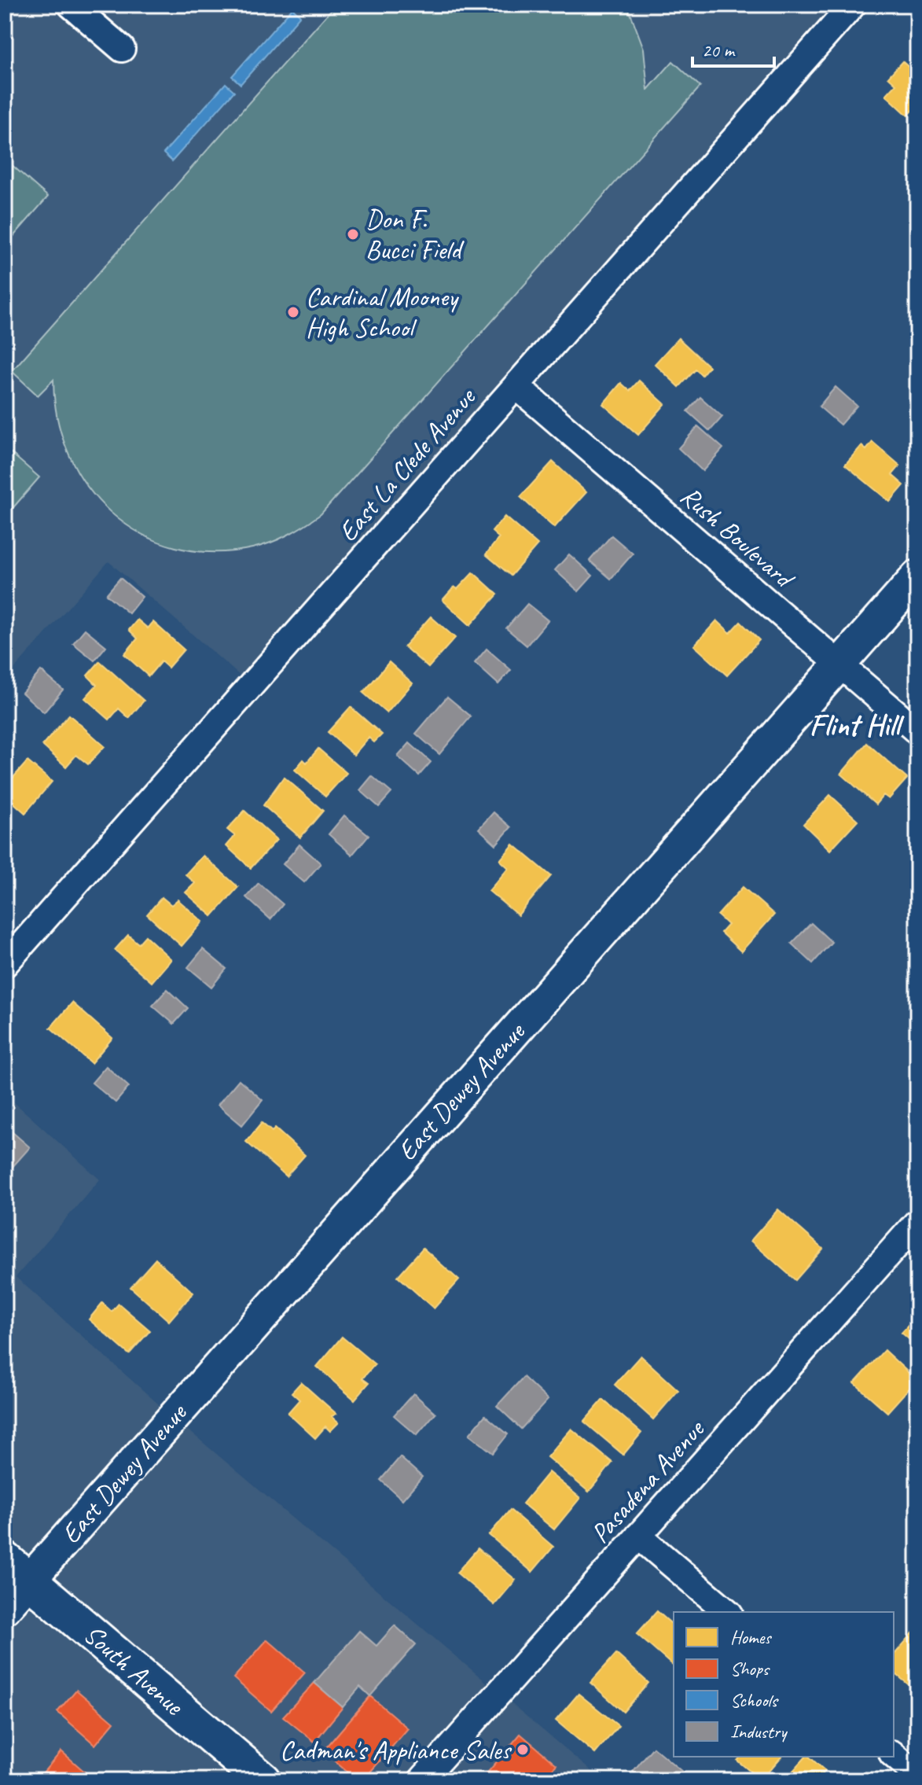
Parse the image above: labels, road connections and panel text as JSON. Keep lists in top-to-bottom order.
{
  "streets": {
    "main road": ["South Avenue"],
    "street": [
      "East La Clede Avenue",
      "Rush Boulevard",
      "East Dewey Avenue",
      "Pasadena Avenue"
    ]
  },
  "crossings": [
    ["East La Clede Avenue", "Rush Boulevard"],
    ["Rush Boulevard", "East Dewey Avenue"],
    ["East Dewey Avenue", "South Avenue"]
  ],
  "districts": ["Flint Hill"],
  "places": ["Don F. Bucci Field", "Cardinal Mooney High School", "Cadman's Appliance Sales"],
  "legend": [
    "Homes",
    "Shops",
    "Schools",
    "Industry"
  ],
  "scale_bar": "20 m"
}
